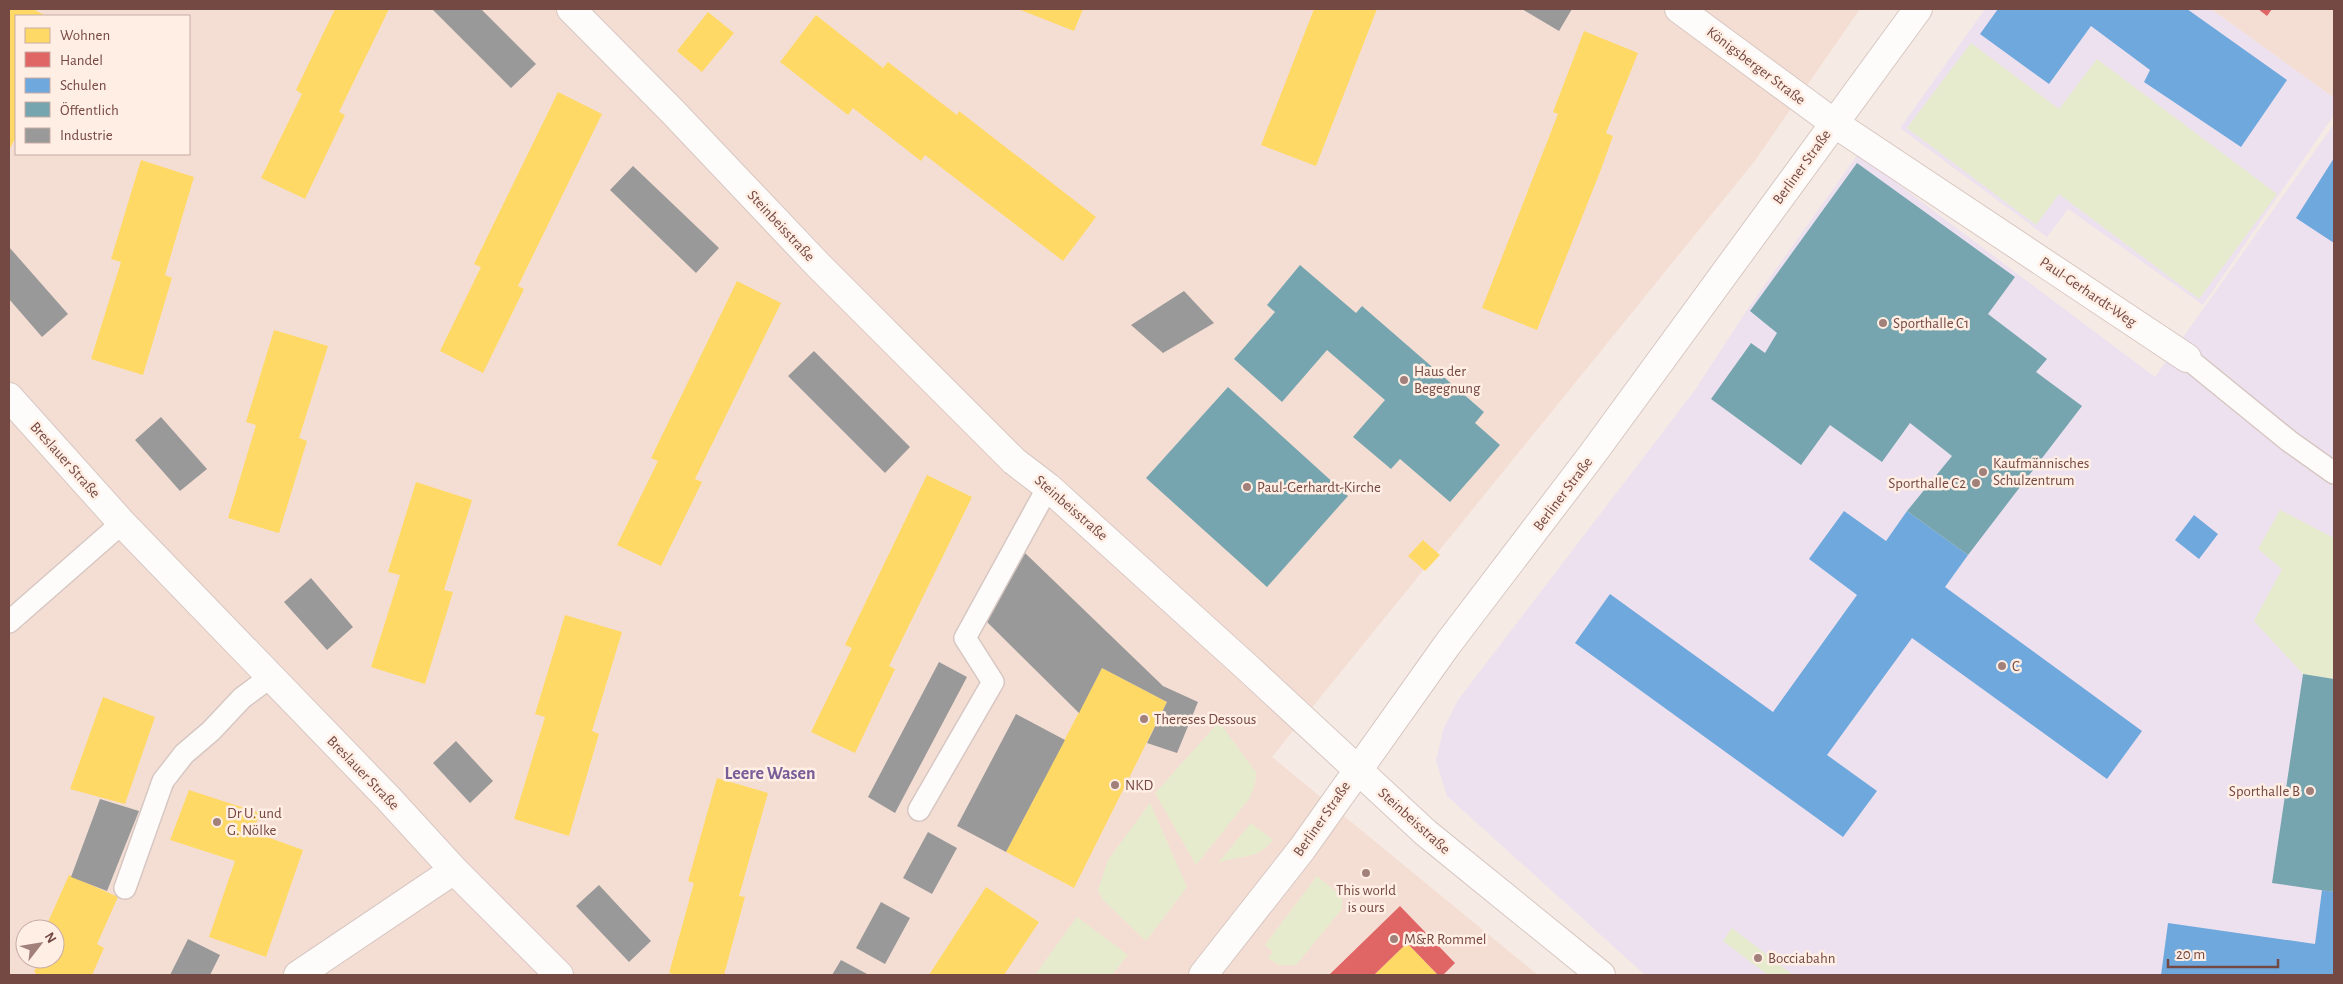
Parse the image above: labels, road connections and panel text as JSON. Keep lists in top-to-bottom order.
{
  "streets": {
    "street": [
      "Königsberger Straße",
      "Berliner Straße",
      "Steinbeisstraße",
      "Paul-Gerhardt-Weg",
      "Breslauer Straße"
    ]
  },
  "crossings": [
    ["Königsberger Straße", "Berliner Straße"],
    ["Königsberger Straße", "Paul-Gerhardt-Weg"],
    ["Berliner Straße", "Steinbeisstraße"],
    ["Berliner Straße", "Paul-Gerhardt-Weg"]
  ],
  "districts": ["Leere Wasen"],
  "places": [
    "Sporthalle C1",
    "Haus der Begegnung",
    "Kaufmännisches Schulzentrum",
    "Sporthalle C2",
    "Paul-Gerhardt-Kirche",
    "C",
    "Thereses Dessous",
    "NKD",
    "Sporthalle B",
    "Dr U. und G. Nölke",
    "This world is ours",
    "M&R Rommel",
    "Bocciabahn"
  ],
  "legend": [
    "Wohnen",
    "Handel",
    "Schulen",
    "Öffentlich",
    "Industrie"
  ],
  "scale_bar": "20 m",
  "north": "top right"
}
